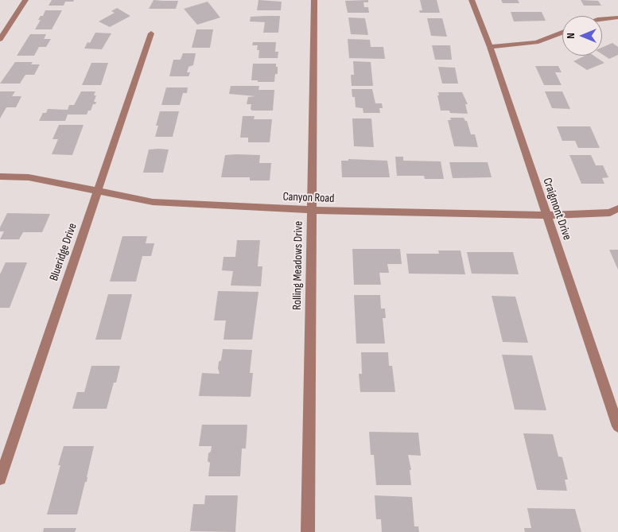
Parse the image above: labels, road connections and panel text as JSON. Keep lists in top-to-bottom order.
{
  "streets": {
    "street": [
      "Canyon Road",
      "Craigmont Drive",
      "Blueridge Drive",
      "Rolling Meadows Drive"
    ]
  },
  "crossings": [
    ["Canyon Road", "Craigmont Drive"],
    ["Canyon Road", "Blueridge Drive"],
    ["Canyon Road", "Rolling Meadows Drive"]
  ],
  "north": "left"
}
